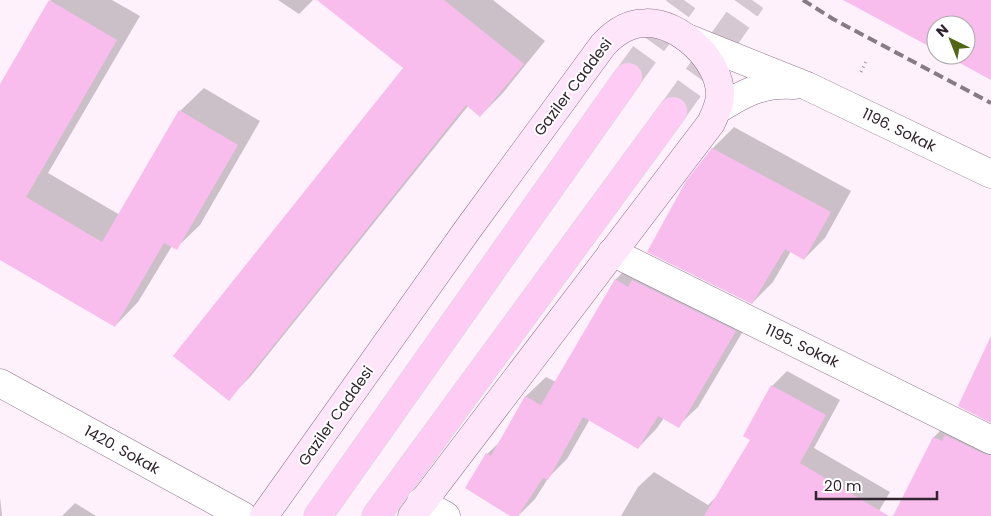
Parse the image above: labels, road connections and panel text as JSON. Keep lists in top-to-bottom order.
{
  "streets": {
    "main road": ["Gaziler Caddesi"],
    "street": ["1196. Sokak", "1195. Sokak", "1420. Sokak"]
  },
  "crossings": [
    ["Gaziler Caddesi", "1196. Sokak"]
  ],
  "scale_bar": "20 m",
  "north": "top left"
}
